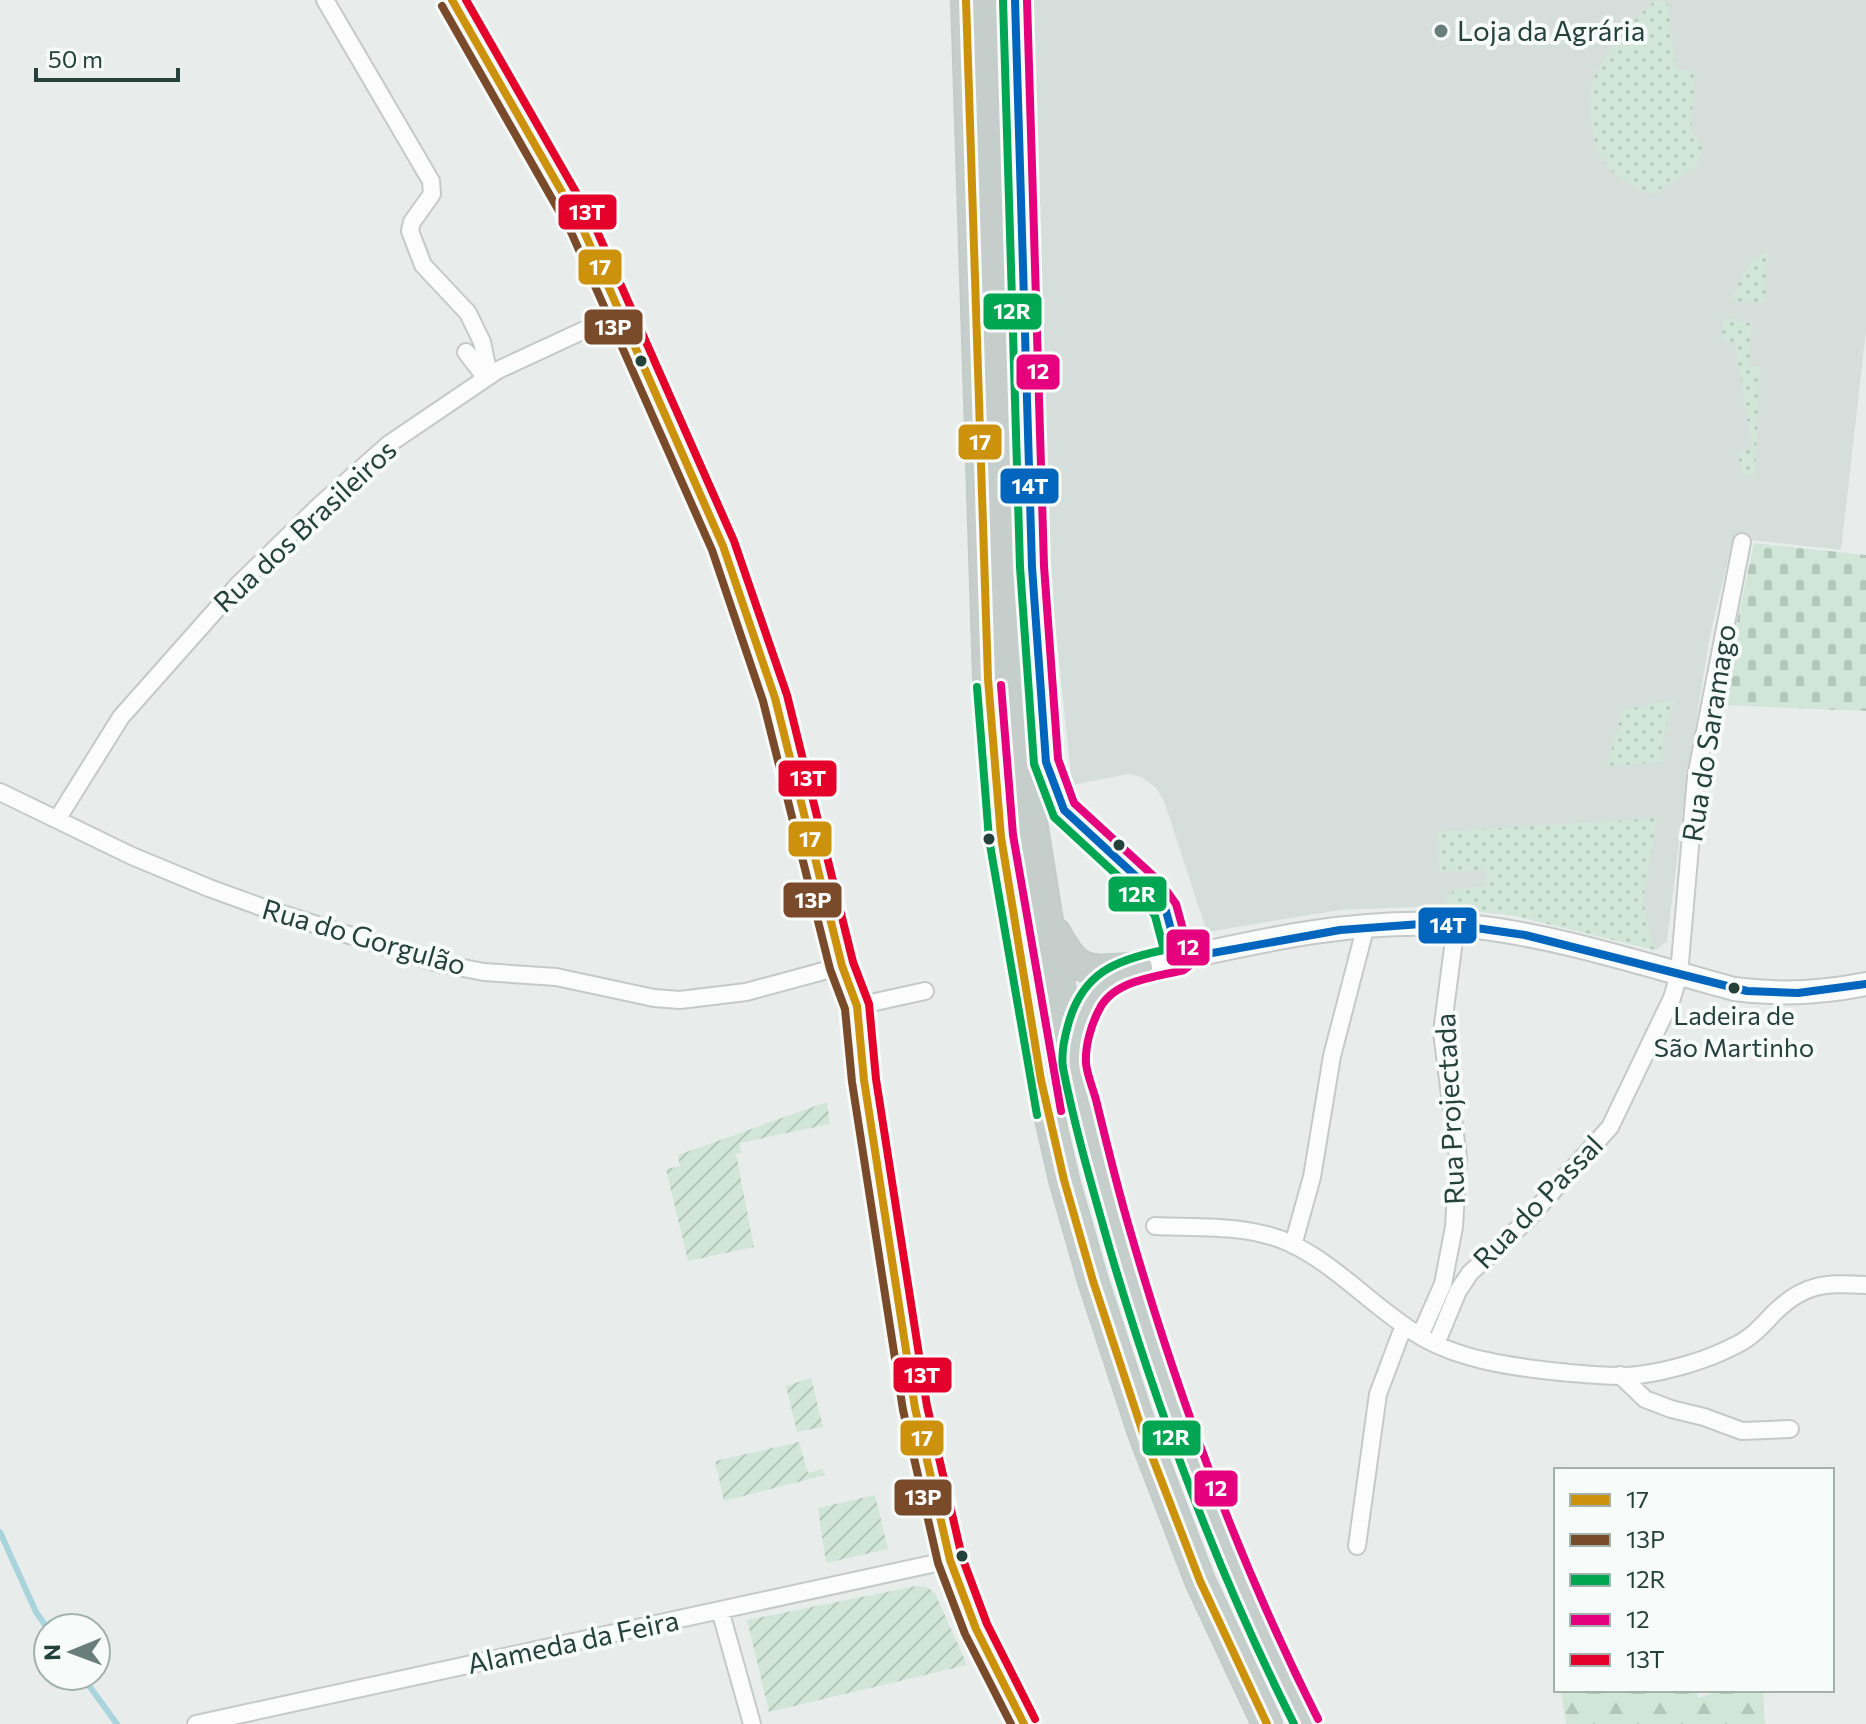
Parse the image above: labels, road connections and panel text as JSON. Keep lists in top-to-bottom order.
{
  "streets": {
    "street": [
      "Rua dos Brasileiros",
      "Rua do Saramago",
      "Rua do Gorgulão",
      "Rua Projectada",
      "Rua do Passal",
      "Alameda da Feira"
    ]
  },
  "crossings": [
    ["Rua dos Brasileiros", "Rua do Gorgulão"],
    ["Rua do Saramago", "Rua do Passal"]
  ],
  "places": ["Loja da Agrária", "Ladeira de São Martinho"],
  "lines": [
    "transit line 17",
    "transit line 12R",
    "transit line 12",
    "transit line 13T",
    "transit line 14T",
    "transit line 13P"
  ],
  "legend": [
    "17",
    "13P",
    "12R",
    "12",
    "13T"
  ],
  "scale_bar": "50 m",
  "north": "left"
}
